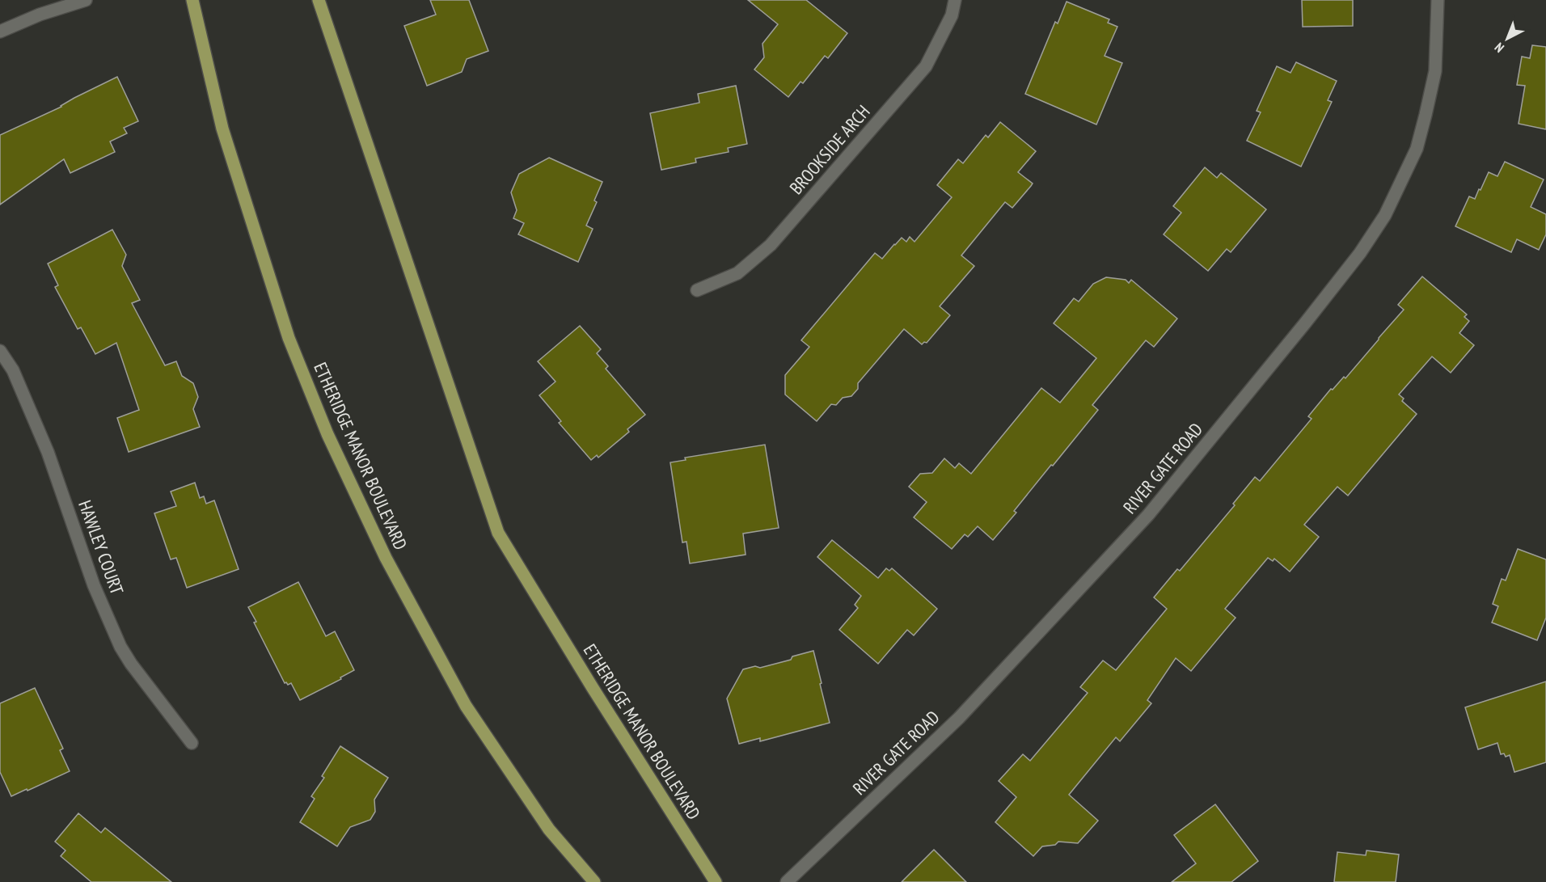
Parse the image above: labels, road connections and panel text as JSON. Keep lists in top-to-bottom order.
{
  "streets": {
    "main road": ["ETHERIDGE MANOR BOULEVARD"],
    "street": ["BROOKSIDE ARCH", "RIVER GATE ROAD", "HAWLEY COURT"]
  },
  "north": "bottom left"
}
